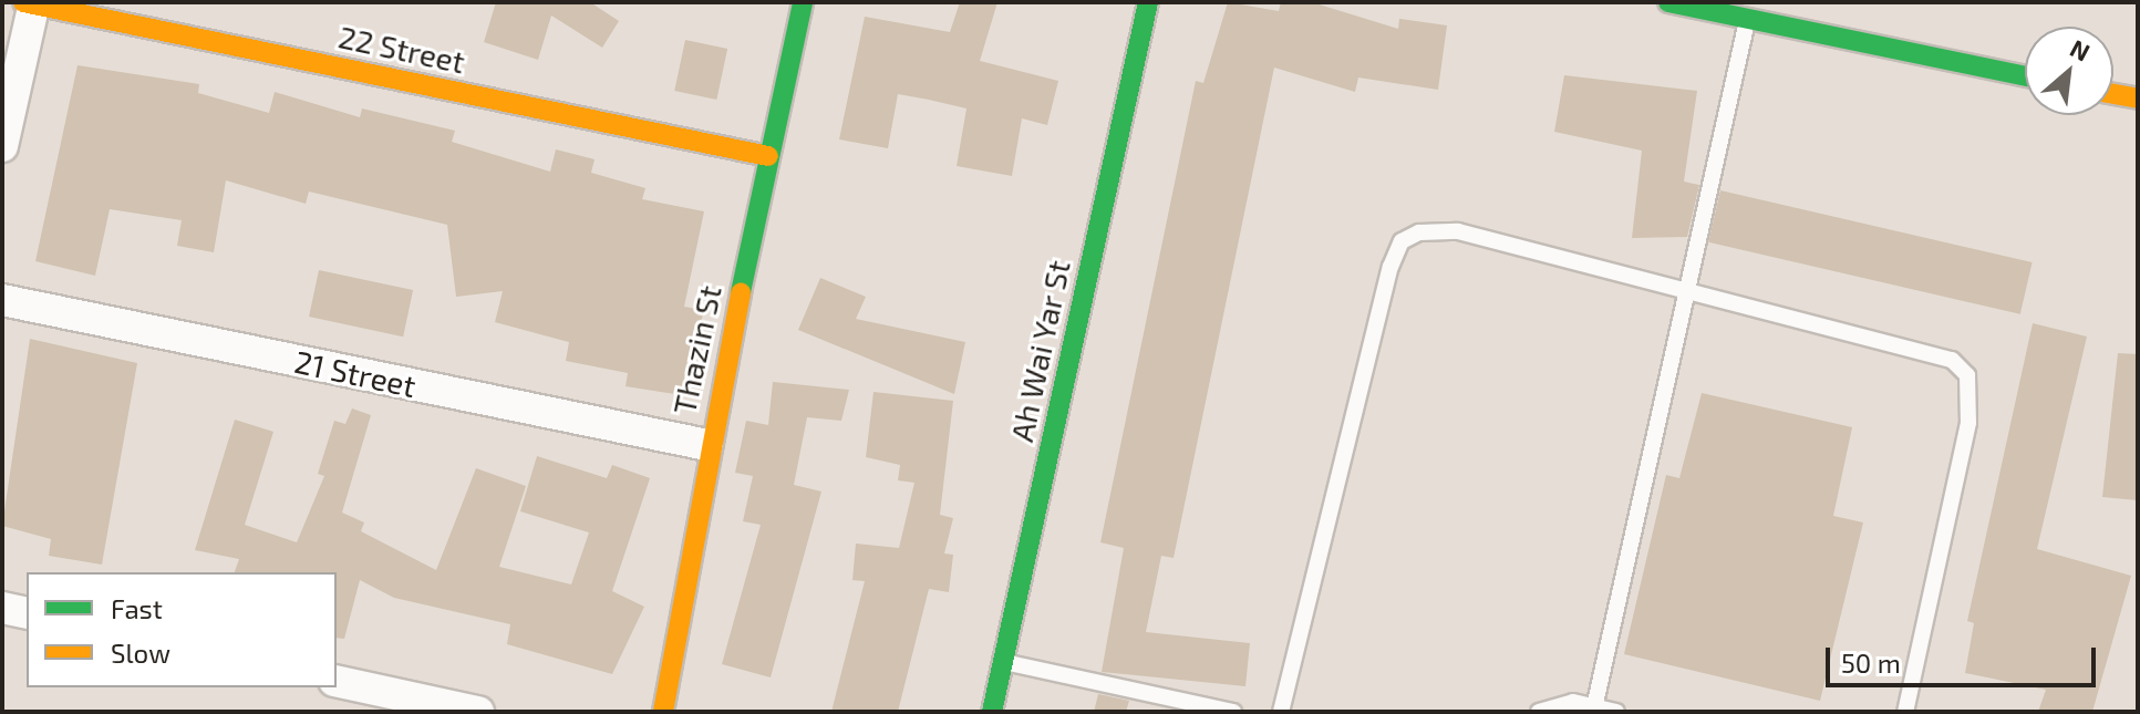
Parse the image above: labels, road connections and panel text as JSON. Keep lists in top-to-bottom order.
{
  "streets": {
    "street": [
      "22 Street",
      "Thazin St",
      "Ah Wai Yar St",
      "21 Street"
    ]
  },
  "crossings": [
    ["22 Street", "Thazin St"],
    ["Thazin St", "21 Street"]
  ],
  "legend": ["Fast", "Slow"],
  "scale_bar": "50 m",
  "north": "top right"
}
